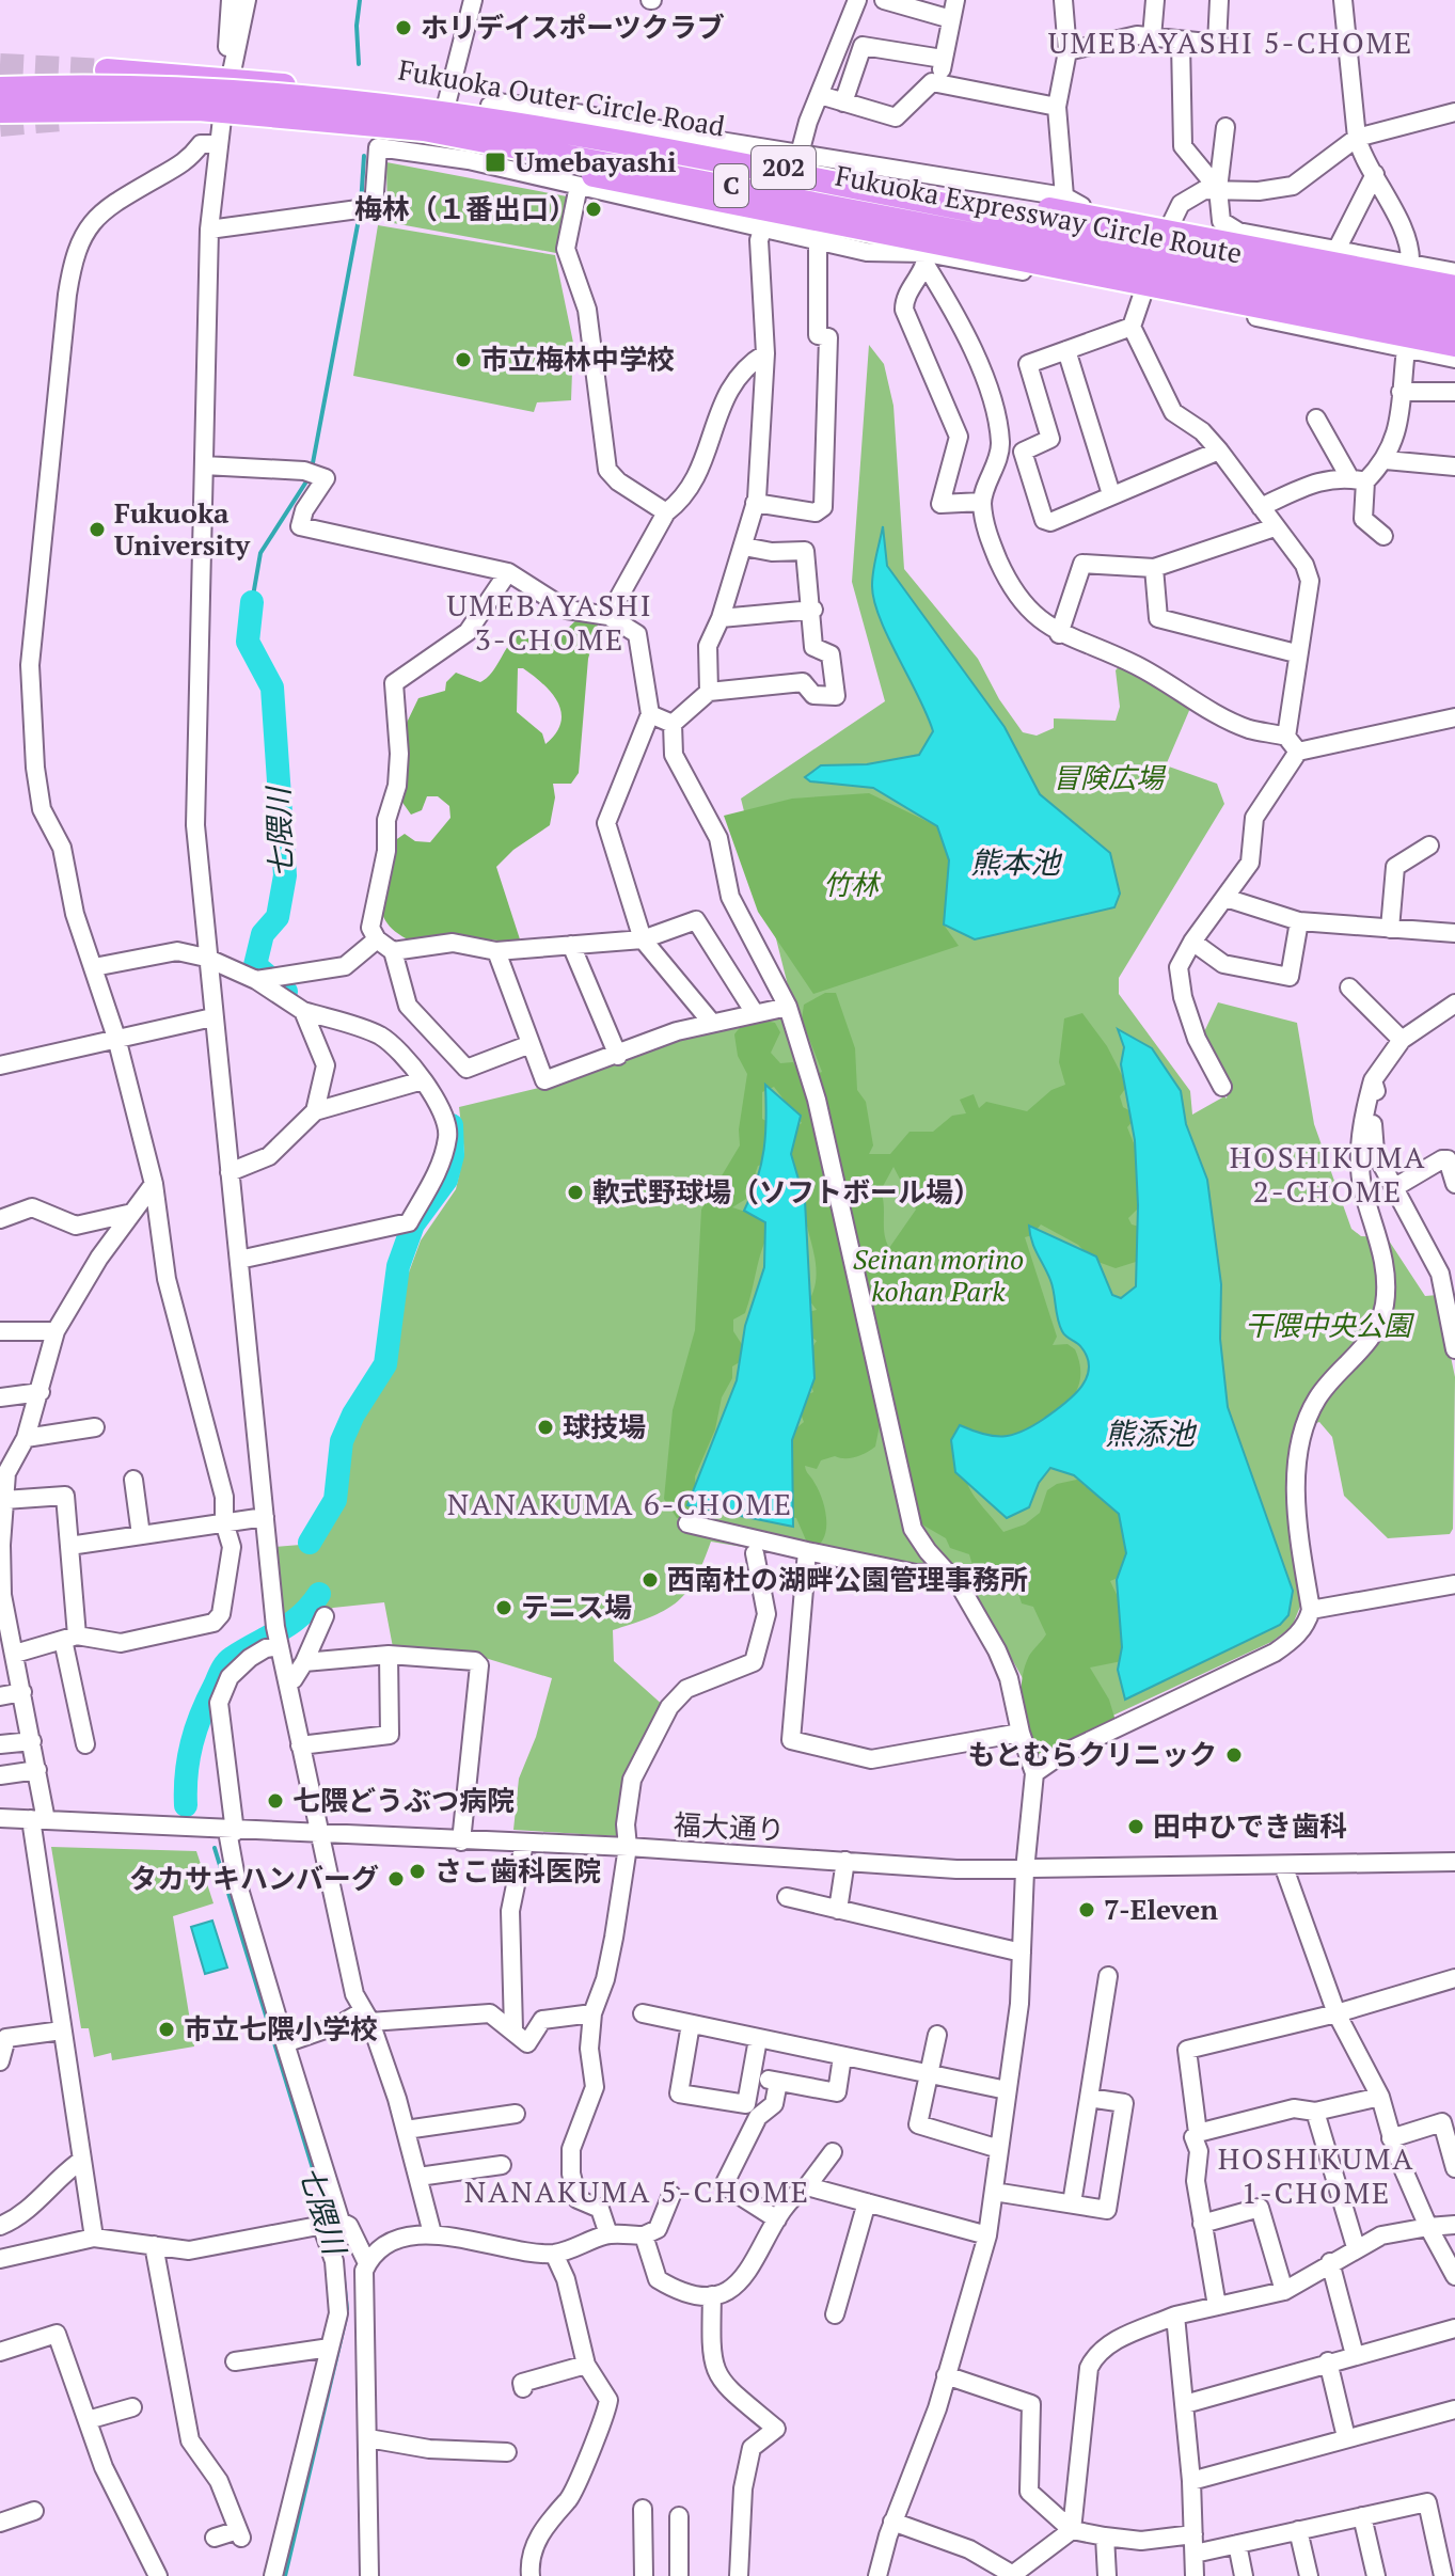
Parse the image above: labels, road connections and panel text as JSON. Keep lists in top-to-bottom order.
{
  "streets": {
    "highway": [
      "Fukuoka Outer Circle Road",
      "202",
      "C",
      "Fukuoka Expressway Circle Route"
    ],
    "street": ["福大通り"]
  },
  "crossings": [
    ["Fukuoka Outer Circle Road", "Fukuoka Expressway Circle Route"],
    ["202", "Fukuoka Expressway Circle Route"]
  ],
  "districts": [
    "UMEBAYASHI 5-CHOME",
    "UMEBAYASHI 3-CHOME",
    "HOSHIKUMA 2-CHOME",
    "NANAKUMA 6-CHOME",
    "HOSHIKUMA 1-CHOME",
    "NANAKUMA 5-CHOME"
  ],
  "water": ["七隈川", "熊本池", "熊添池"],
  "parks": [
    "冒険広場",
    "竹林",
    "Seinan morino kohan Park",
    "干隈中央公園"
  ],
  "places": {
    "other": [
      "ホリデイスポーツクラブ",
      "梅林（１番出口）",
      "市立梅林中学校",
      "Fukuoka University",
      "軟式野球場（ソフトボール場）",
      "球技場",
      "西南杜の湖畔公園管理事務所",
      "テニス場",
      "もとむらクリニック",
      "七隈どうぶつ病院",
      "田中ひでき歯科",
      "さこ歯科医院",
      "タカサキハンバーグ",
      "7-Eleven",
      "市立七隈小学校"
    ],
    "transit": ["Umebayashi"]
  }
}
